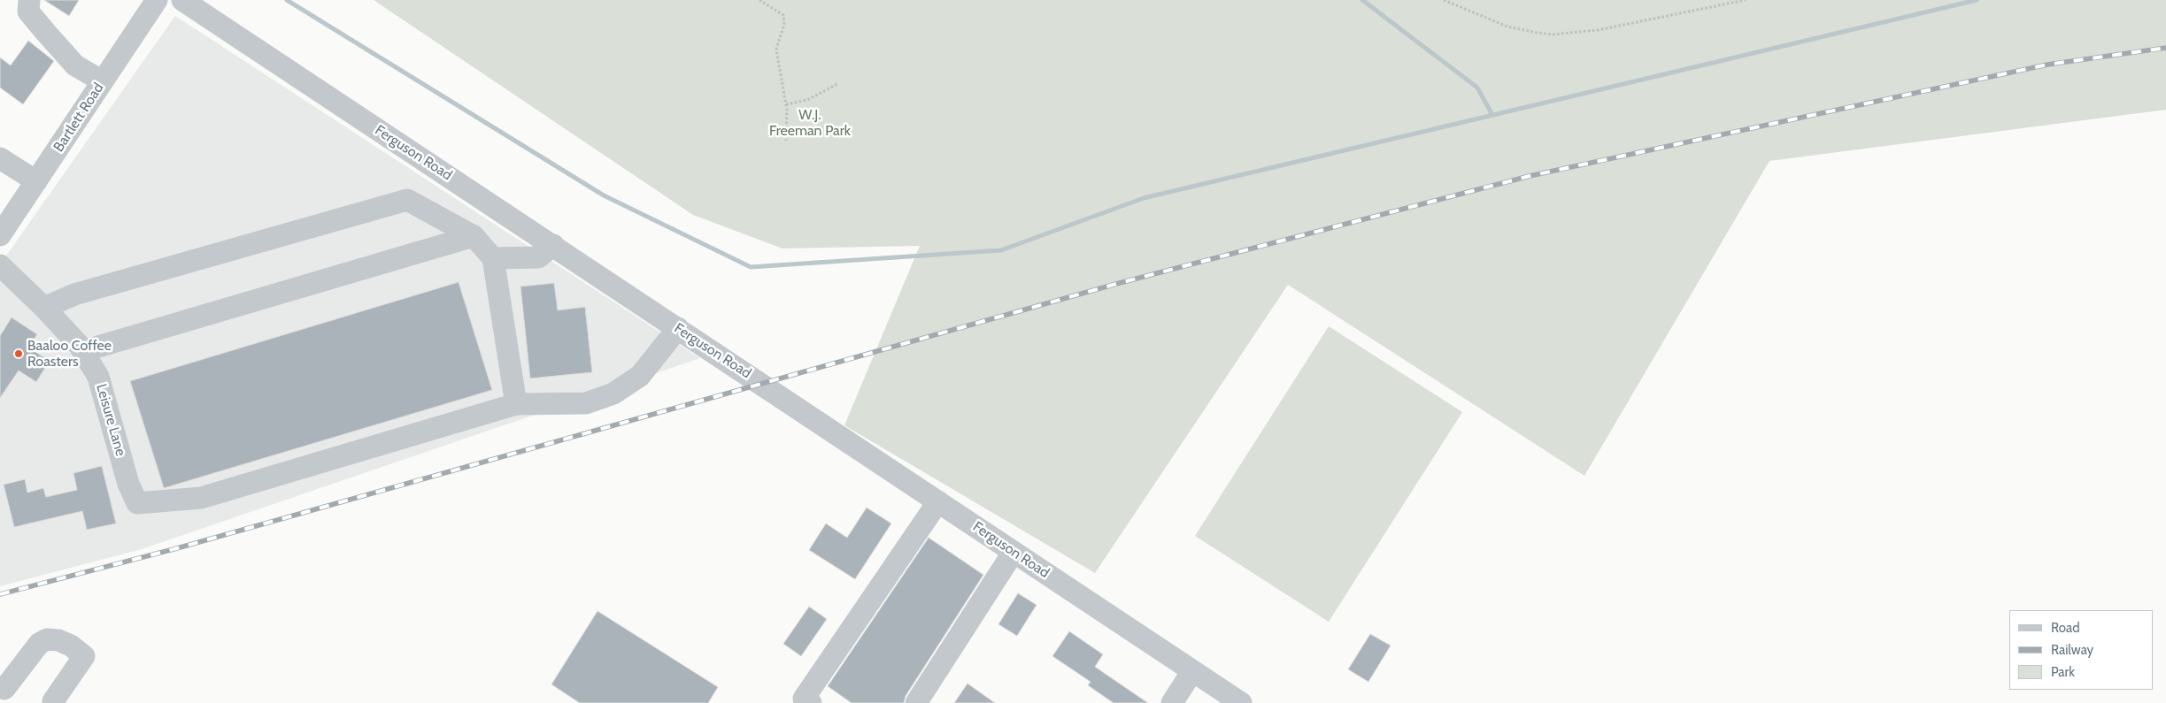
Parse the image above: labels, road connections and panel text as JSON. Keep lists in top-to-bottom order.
{
  "streets": {
    "street": ["Bartlett Road", "Ferguson Road", "Leisure Lane"]
  },
  "parks": ["W.J. Freeman Park"],
  "places": ["Baaloo Coffee Roasters"],
  "legend": ["Road", "Railway", "Park"]
}
